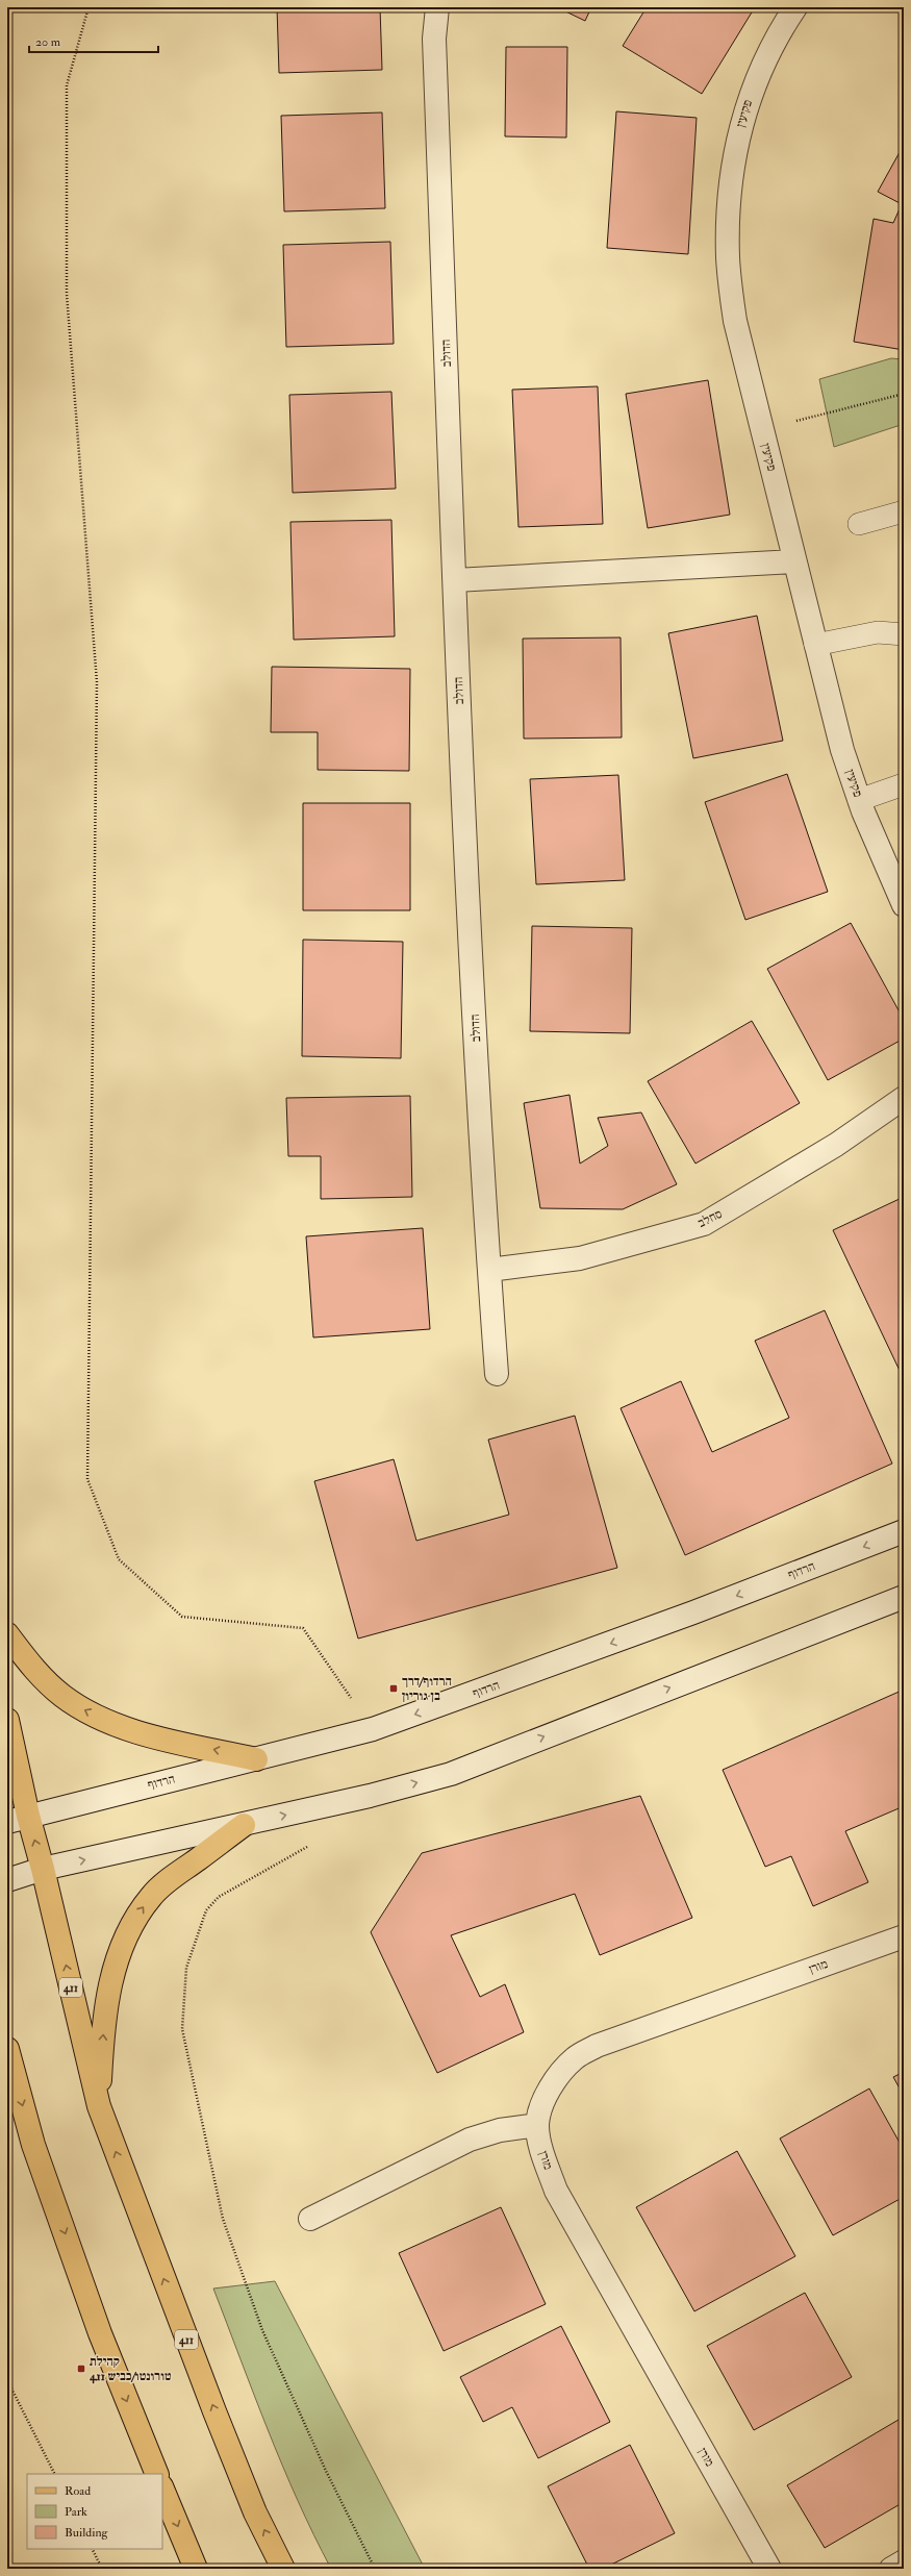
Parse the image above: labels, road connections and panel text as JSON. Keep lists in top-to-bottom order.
{
  "streets": {
    "main road": ["411"],
    "street": [
      "פקיעין",
      "הדולב",
      "סחלב",
      "הרדוף",
      "מורן"
    ]
  },
  "crossings": [
    ["הדולב", "סחלב"],
    ["הרדוף", "411"]
  ],
  "places": {
    "transit": ["הרדוף/דרך בן גוריון", "קהילת טורונטו/כביש 411"]
  },
  "legend": ["Road", "Park", "Building"],
  "scale_bar": "20 m"
}
